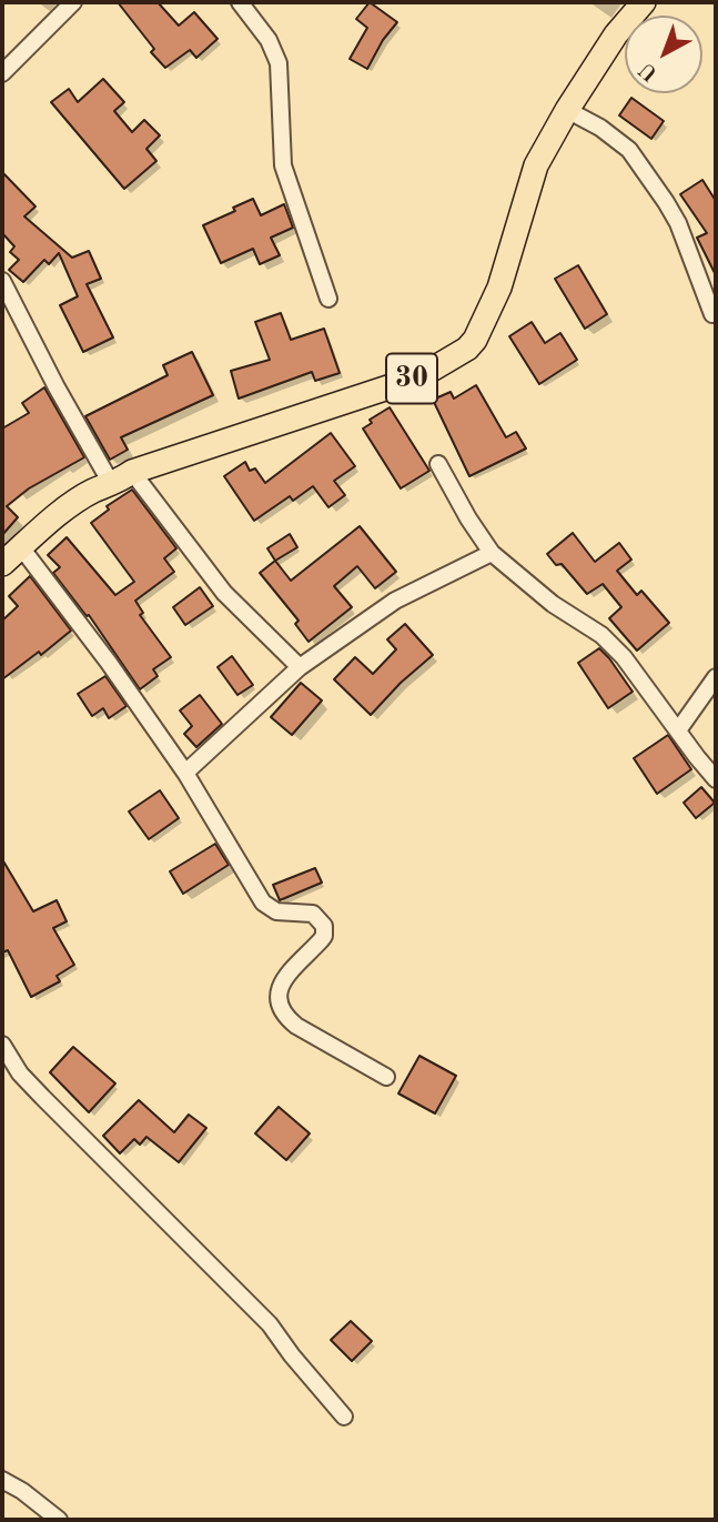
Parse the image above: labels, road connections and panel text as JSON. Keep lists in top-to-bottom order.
{
  "streets": {
    "highway": ["30"]
  },
  "north": "bottom left"
}
